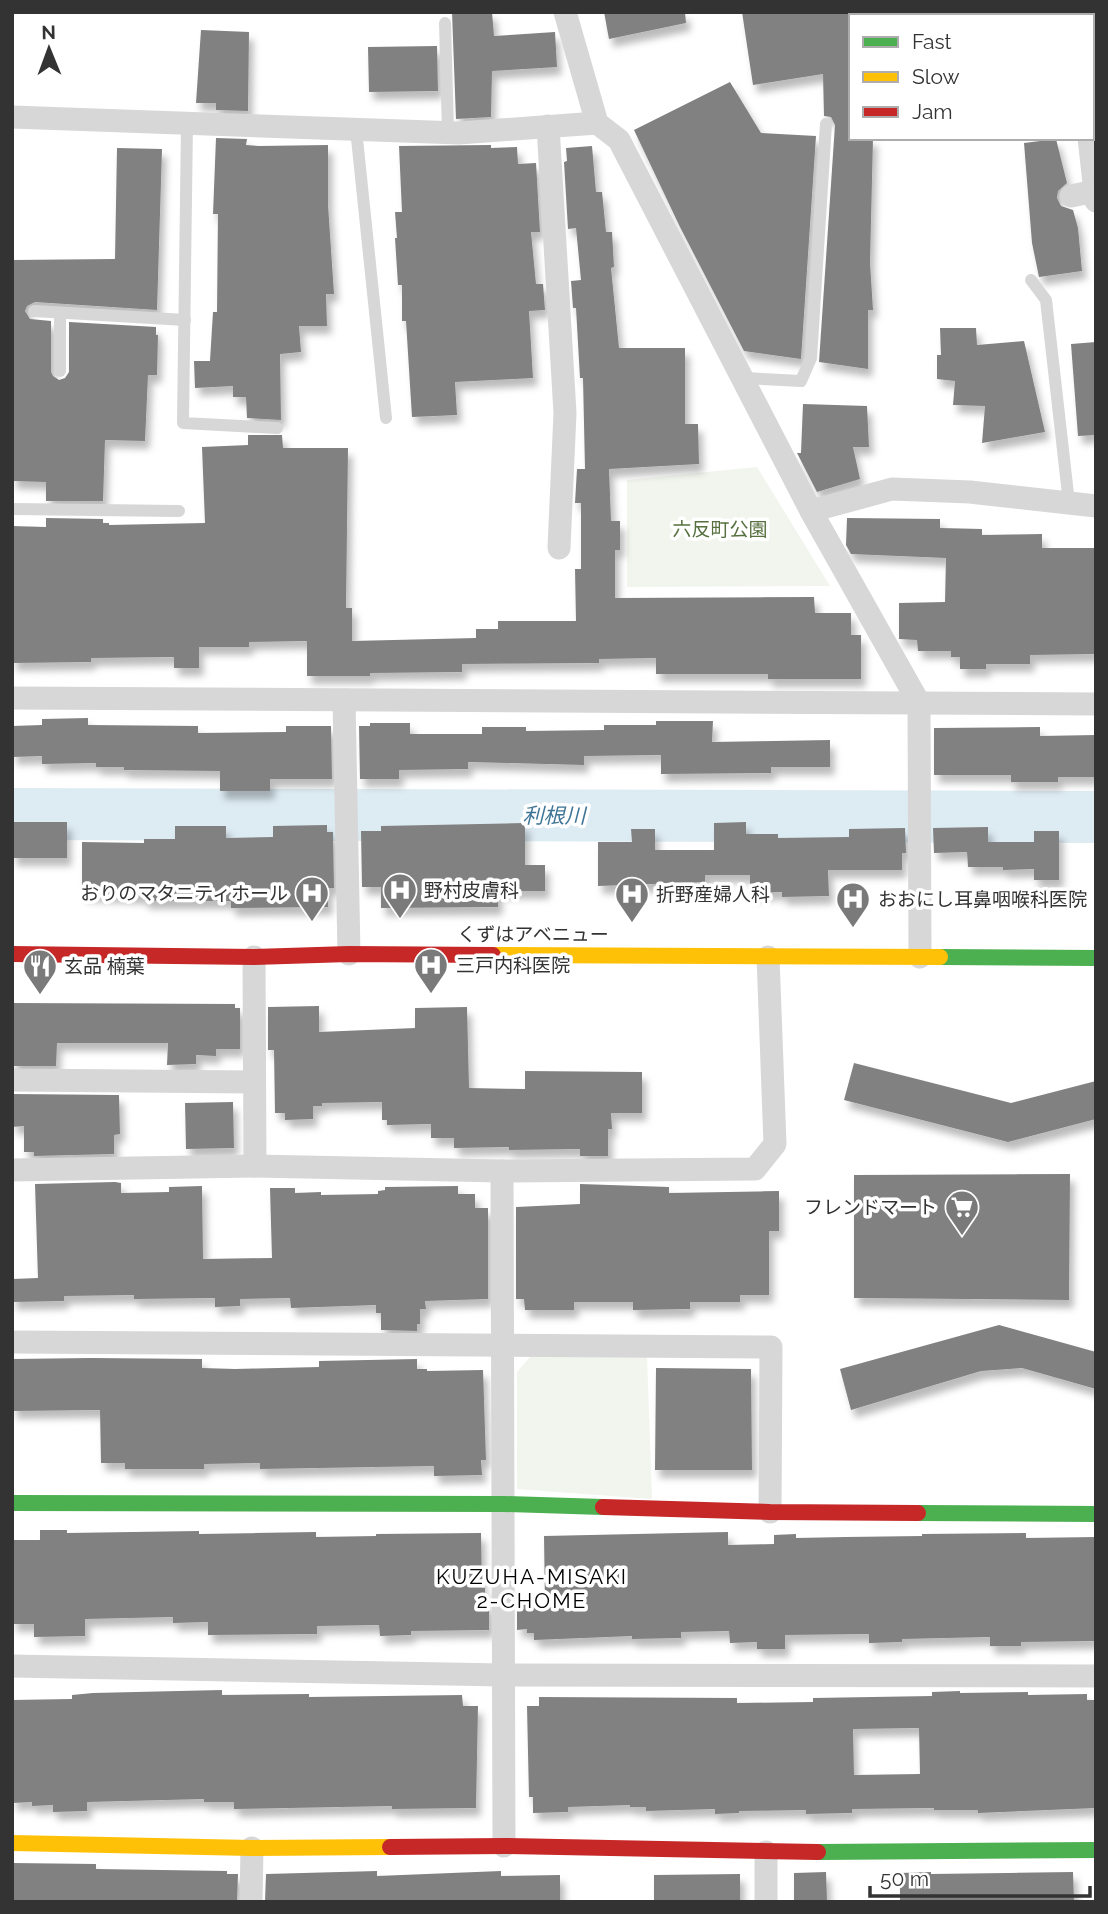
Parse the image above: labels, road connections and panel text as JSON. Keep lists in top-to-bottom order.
{
  "streets": {
    "street": ["くずはアベニュー"]
  },
  "districts": ["KUZUHA-MISAKI 2-CHOME"],
  "water": ["利根川"],
  "parks": ["六反町公園"],
  "places": {
    "hospital": [
      "野村皮膚科",
      "おりのマタニティホール",
      "折野産婦人科",
      "おおにし耳鼻咽喉科医院",
      "三戸内科医院"
    ],
    "restaurant": ["玄品 楠葉"],
    "supermarket": ["フレンドマート"]
  },
  "legend": ["Fast", "Slow", "Jam"],
  "scale_bar": "50 m",
  "north": "top"
}
